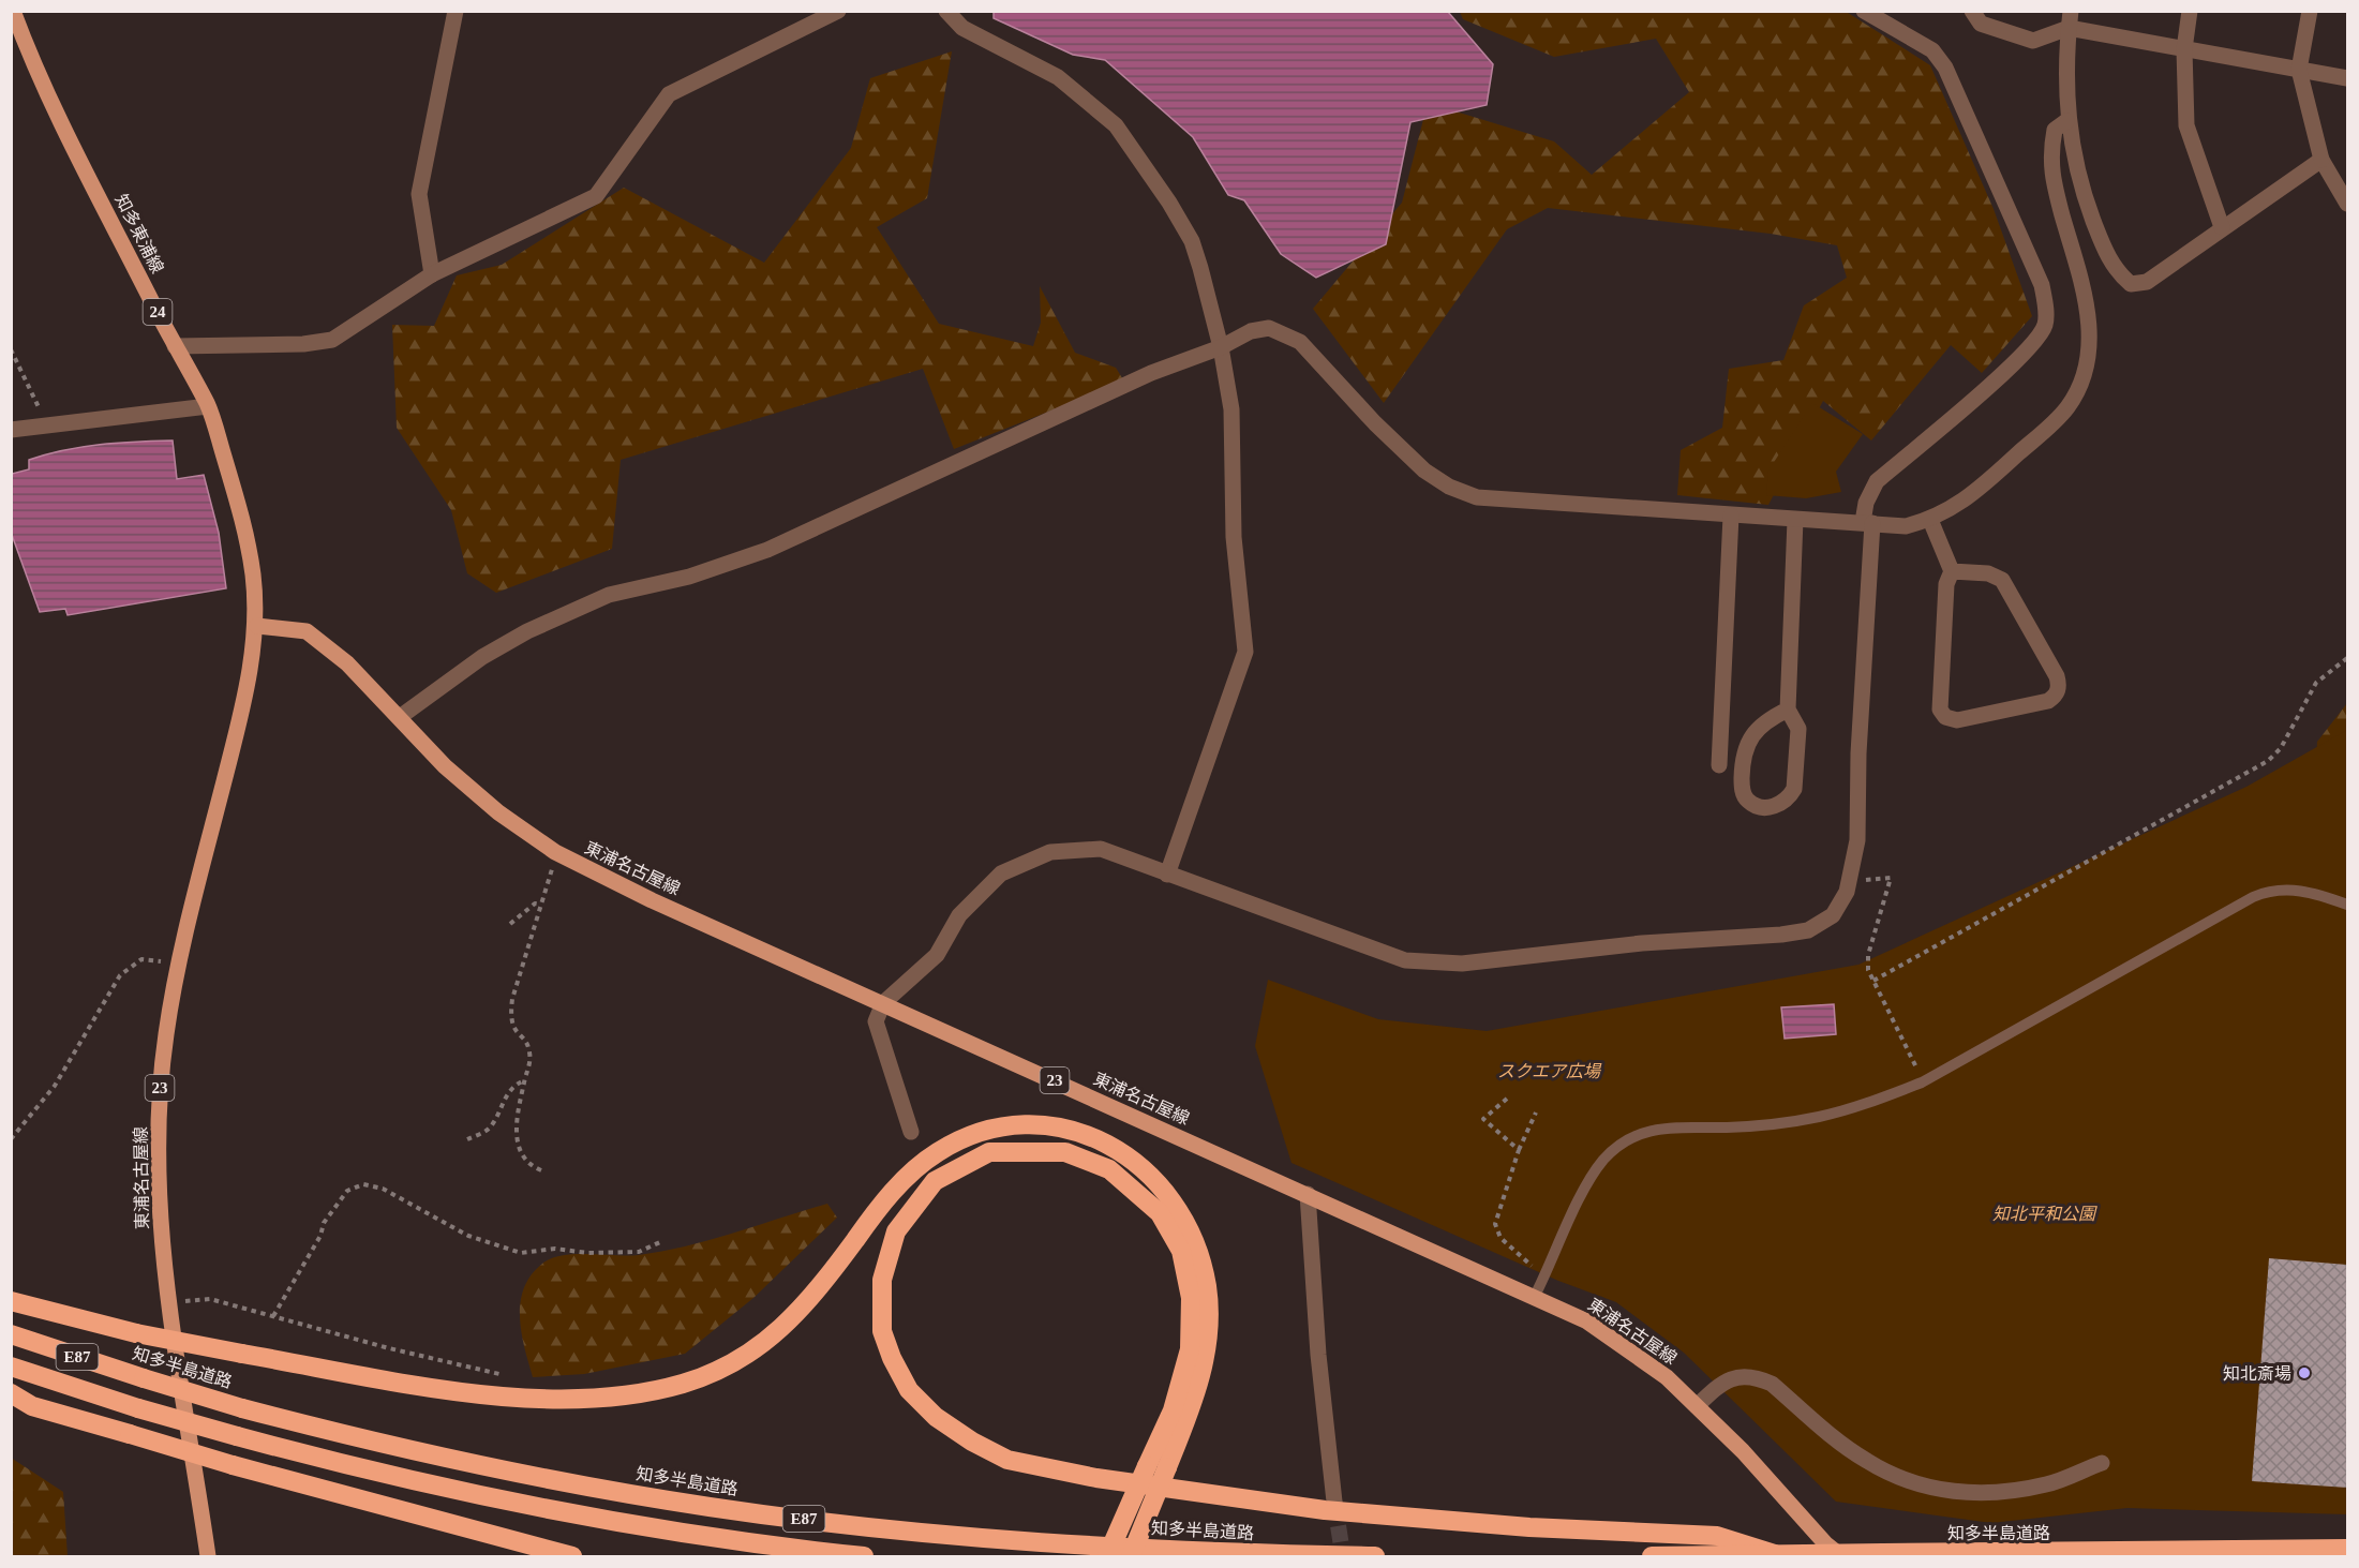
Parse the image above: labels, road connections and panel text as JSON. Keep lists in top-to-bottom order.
{
  "streets": {
    "highway": ["E87", "知多半島道路"],
    "main road": [
      "知多東浦線",
      "24",
      "東浦名古屋線",
      "23"
    ]
  },
  "crossings": [
    ["知多東浦線", "東浦名古屋線"]
  ],
  "parks": ["スクエア広場", "知北平和公園"],
  "places": ["知北斎場"]
}
